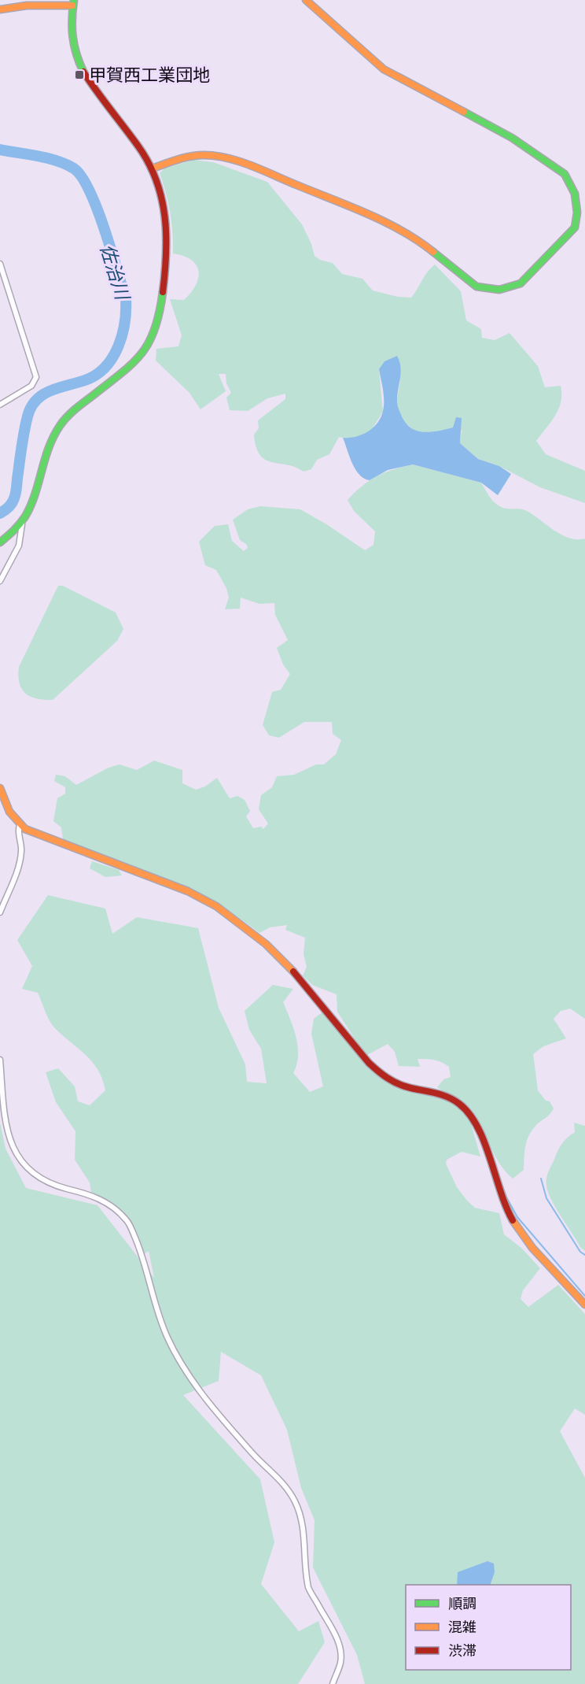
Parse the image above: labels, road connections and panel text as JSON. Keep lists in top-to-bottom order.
{
  "water": ["佐治川"],
  "places": {
    "transit": ["甲賀西工業団地"]
  },
  "legend": ["順調", "混雑", "渋滞"]
}
